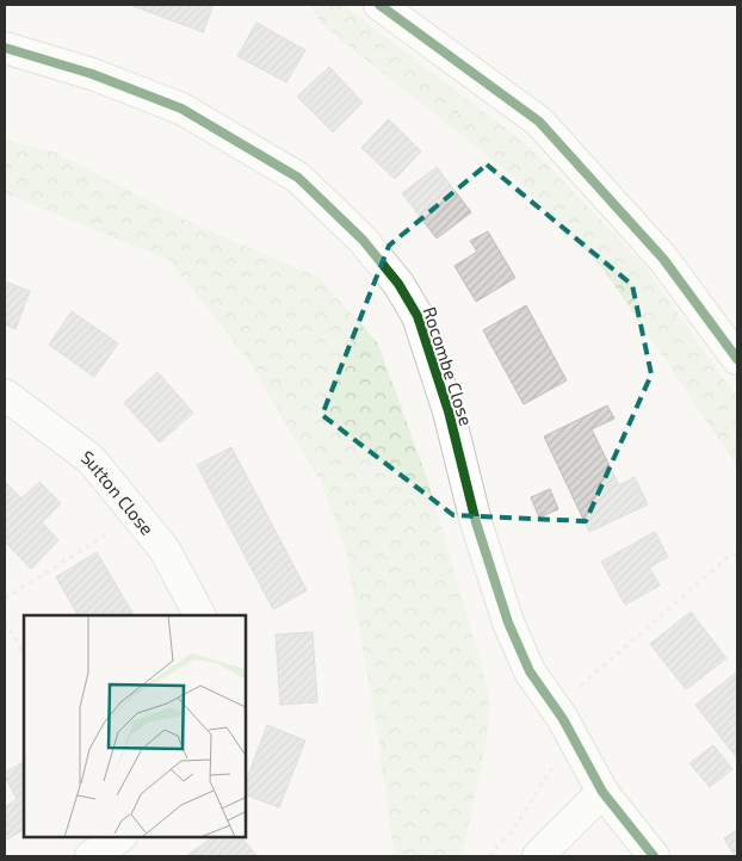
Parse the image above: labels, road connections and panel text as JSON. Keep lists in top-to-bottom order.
{
  "streets": {
    "street": ["Rocombe Close", "Sutton Close"]
  }
}
